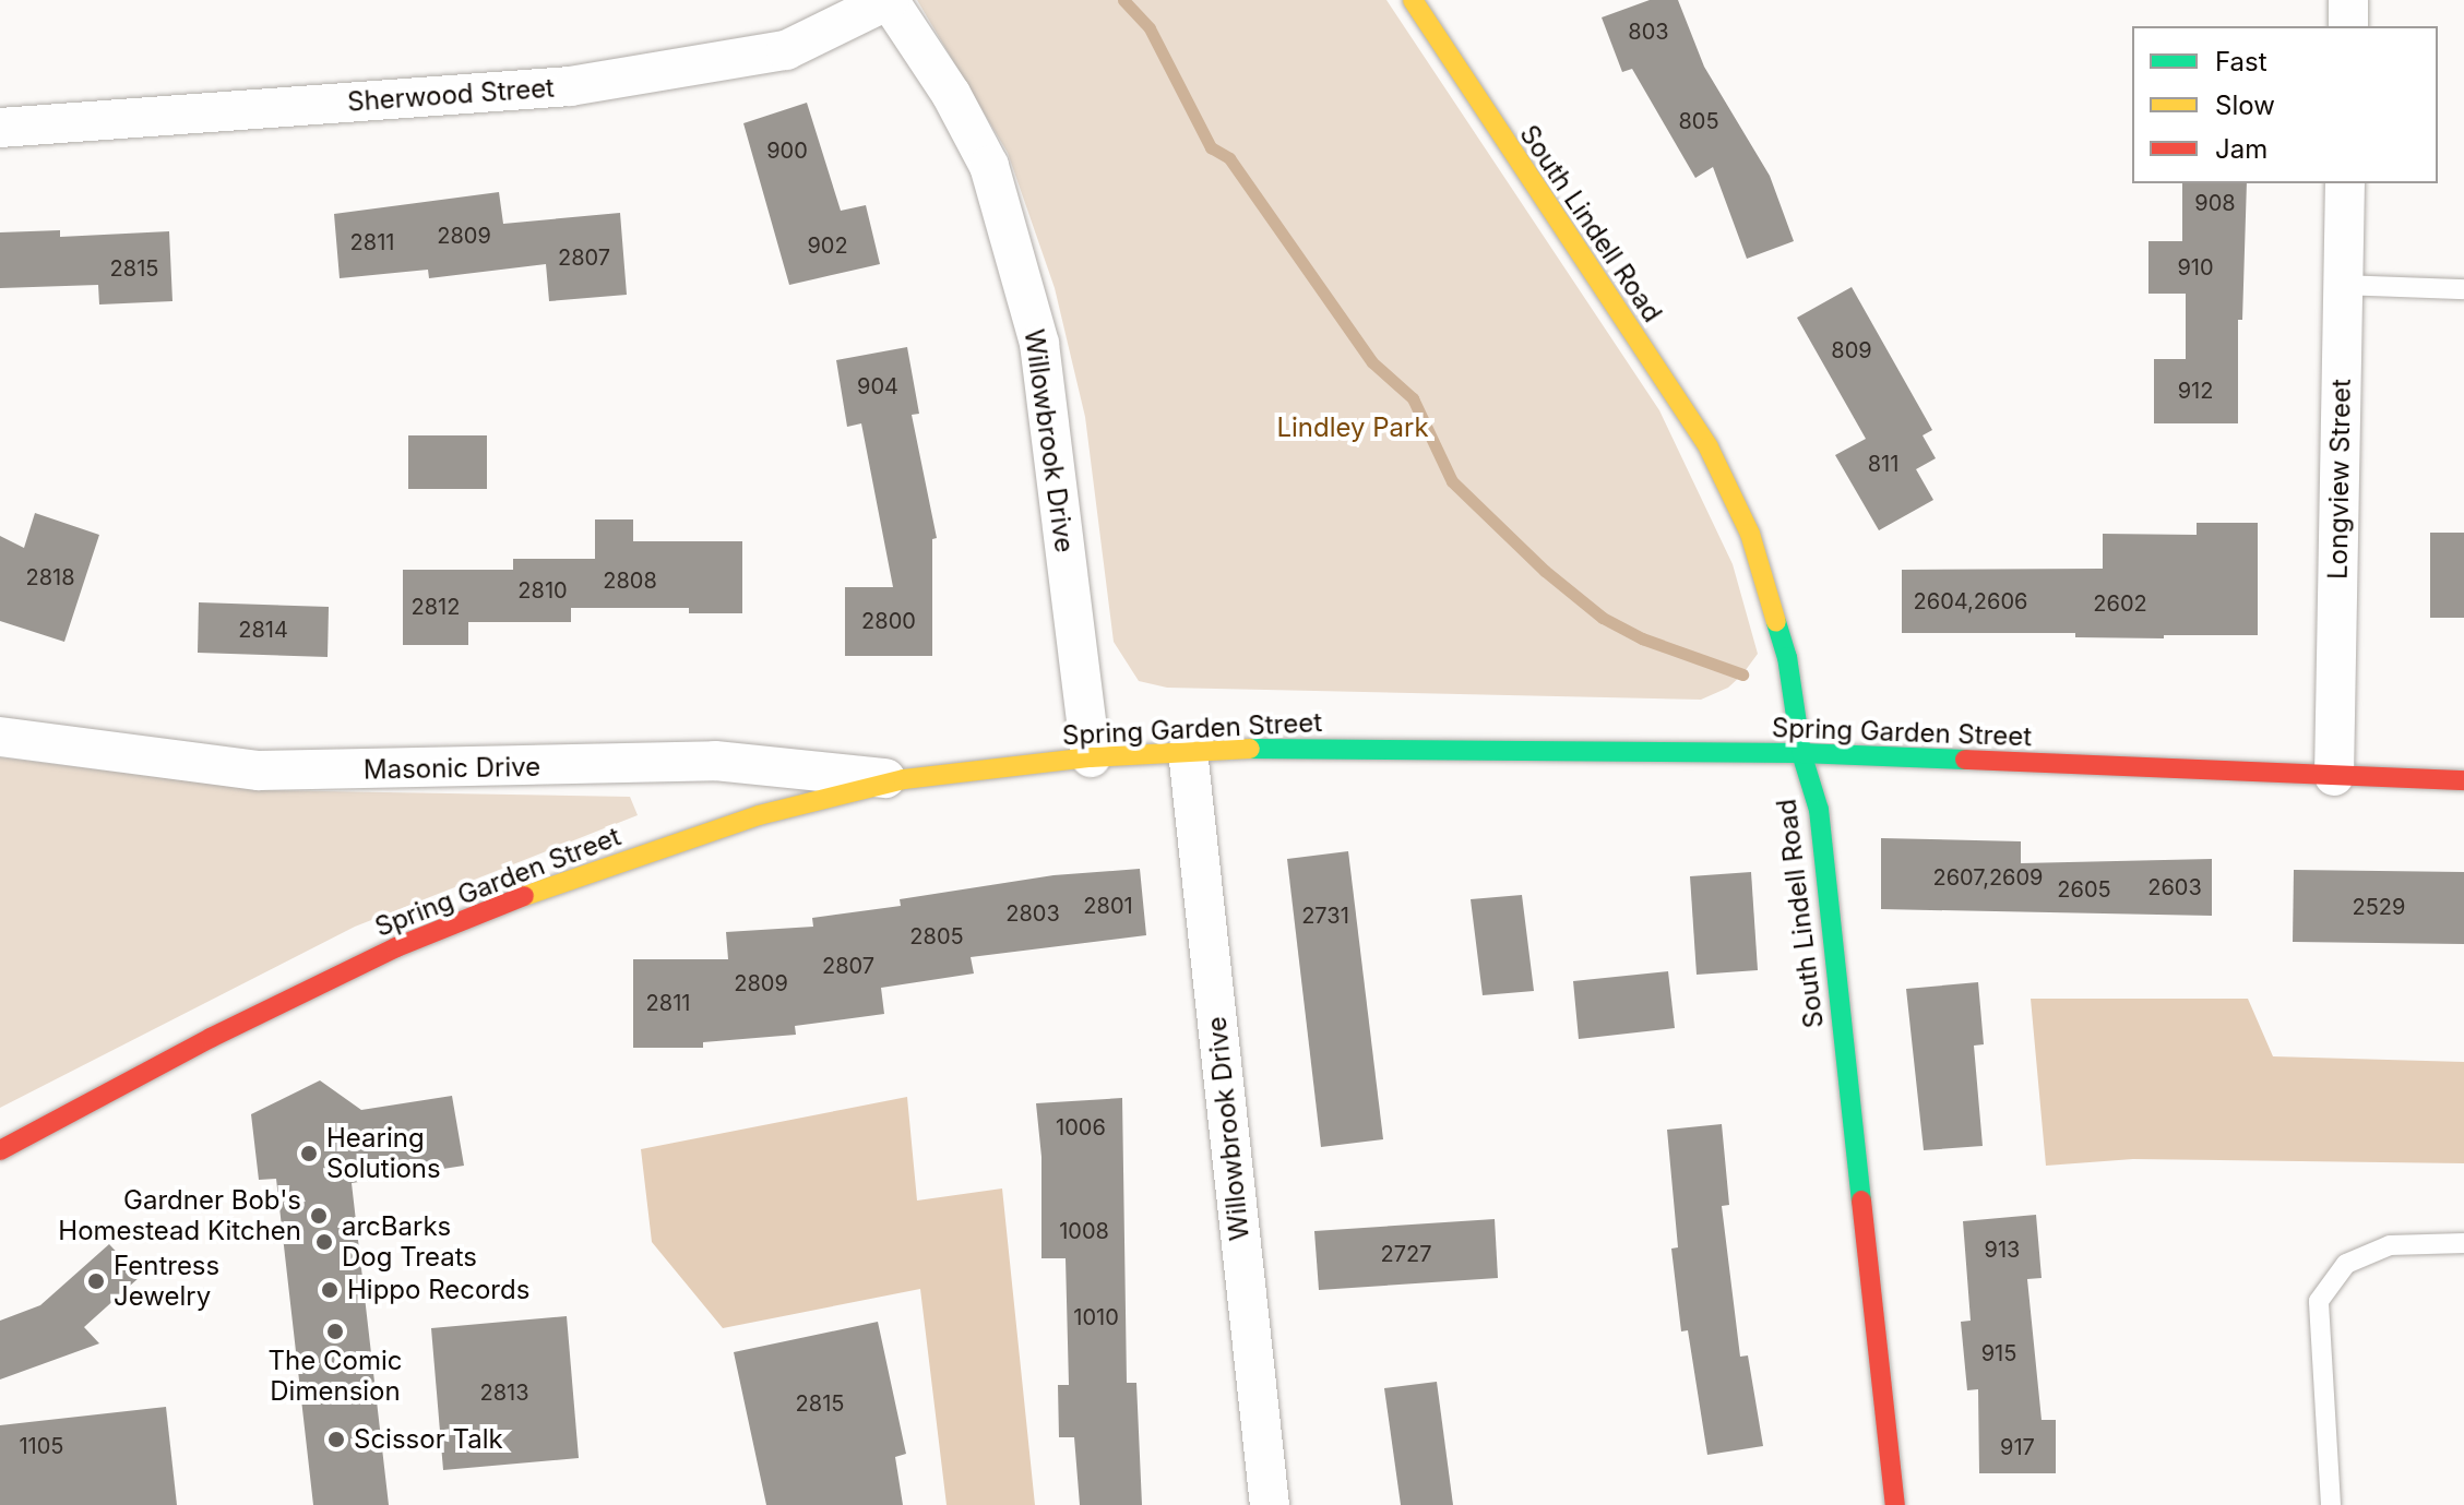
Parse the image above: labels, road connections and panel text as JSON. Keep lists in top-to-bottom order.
{
  "streets": {
    "main road": ["South Lindell Road", "Spring Garden Street"],
    "street": [
      "Sherwood Street",
      "Willowbrook Drive",
      "Longview Street",
      "Masonic Drive"
    ]
  },
  "crossings": [
    ["Sherwood Street", "Willowbrook Drive"],
    ["South Lindell Road", "Spring Garden Street"],
    ["Willowbrook Drive", "Spring Garden Street"],
    ["Longview Street", "Spring Garden Street"],
    ["Spring Garden Street", "Masonic Drive"]
  ],
  "parks": ["Lindley Park"],
  "places": [
    "Hearing Solutions",
    "Gardner Bob's Homestead Kitchen",
    "arcBarks Dog Treats",
    "Fentress Jewelry",
    "Hippo Records",
    "The Comic Dimension",
    "Scissor Talk"
  ],
  "house_numbers": [
    "803",
    "805",
    "900",
    "908",
    "2809",
    "2811",
    "902",
    "2807",
    "910",
    "2815",
    "809",
    "904",
    "912",
    "811",
    "2818",
    "2808",
    "2810",
    "2604,2606",
    "2602",
    "2812",
    "2800",
    "2814",
    "2607,2609",
    "2603",
    "2605",
    "2801",
    "2529",
    "2803",
    "2731",
    "2805",
    "2807",
    "2809",
    "2811",
    "1006",
    "1008",
    "913",
    "2727",
    "1010",
    "915",
    "2813",
    "2815",
    "1105",
    "917"
  ],
  "legend": ["Fast", "Slow", "Jam"]
}
